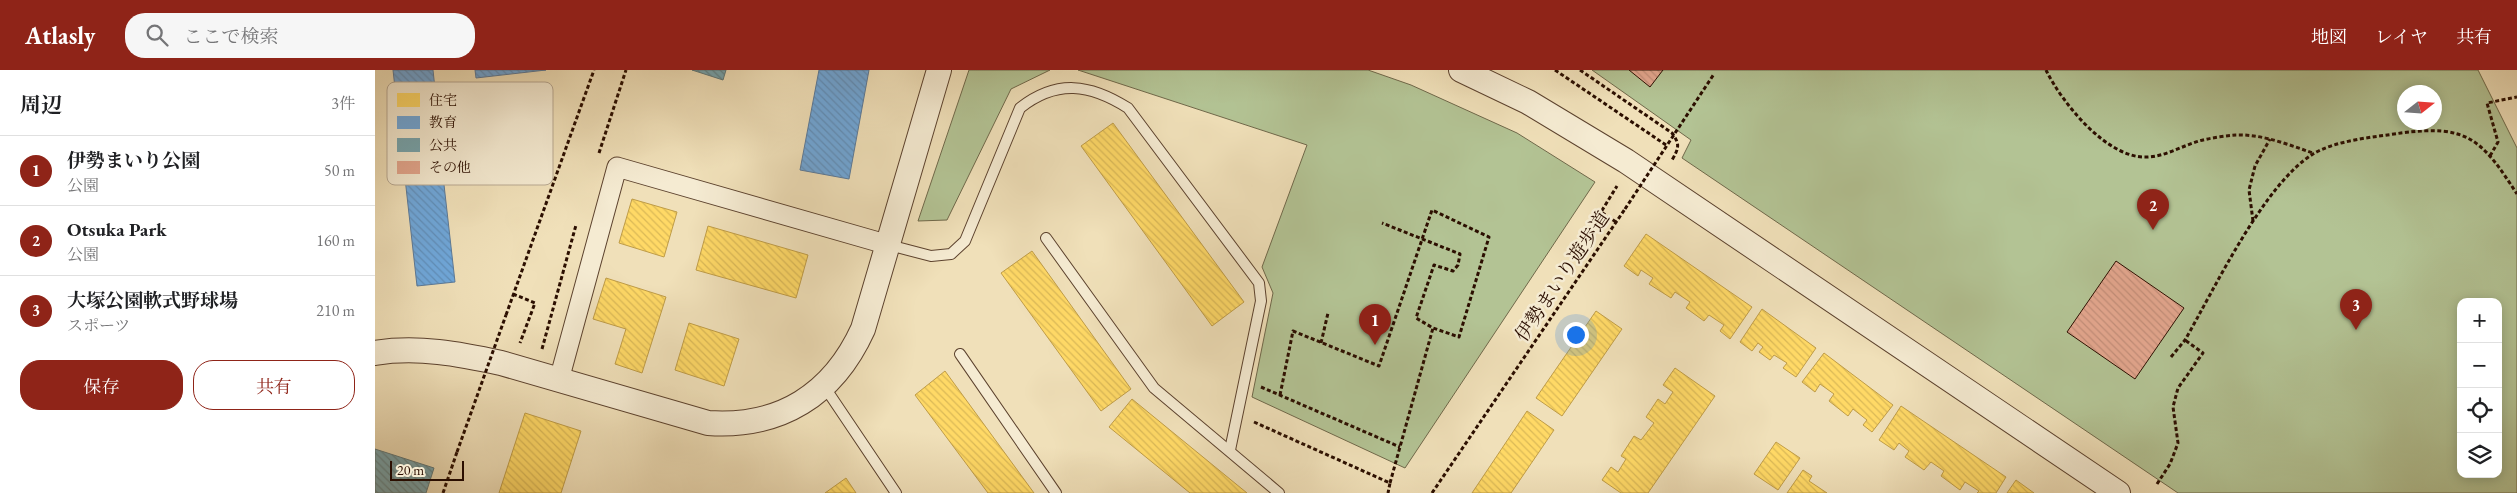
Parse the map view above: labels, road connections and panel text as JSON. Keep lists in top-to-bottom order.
{
  "streets": {
    "path": ["伊勢まいり遊歩道"]
  },
  "legend": [
    "住宅",
    "教育",
    "公共",
    "その他"
  ],
  "scale_bar": "20 m",
  "north": "right",
  "page": {
    "header": "Atlasly",
    "search": "ここで検索",
    "nav": ["地図", "レイヤ", "共有"],
    "heading": ["周辺", "3件"],
    "list": [
      {
        "mark": "1",
        "name": "伊勢まいり公園",
        "note": "公園",
        "value": "50 m"
      },
      {
        "mark": "2",
        "name": "Otsuka Park",
        "note": "公園",
        "value": "160 m"
      },
      {
        "mark": "3",
        "name": "大塚公園軟式野球場",
        "note": "スポーツ",
        "value": "210 m"
      }
    ],
    "pins": ["2", "3", "1"],
    "map_buttons": ["+", "−"],
    "buttons": ["保存", "共有"],
    "scale": "20 m"
  }
}
